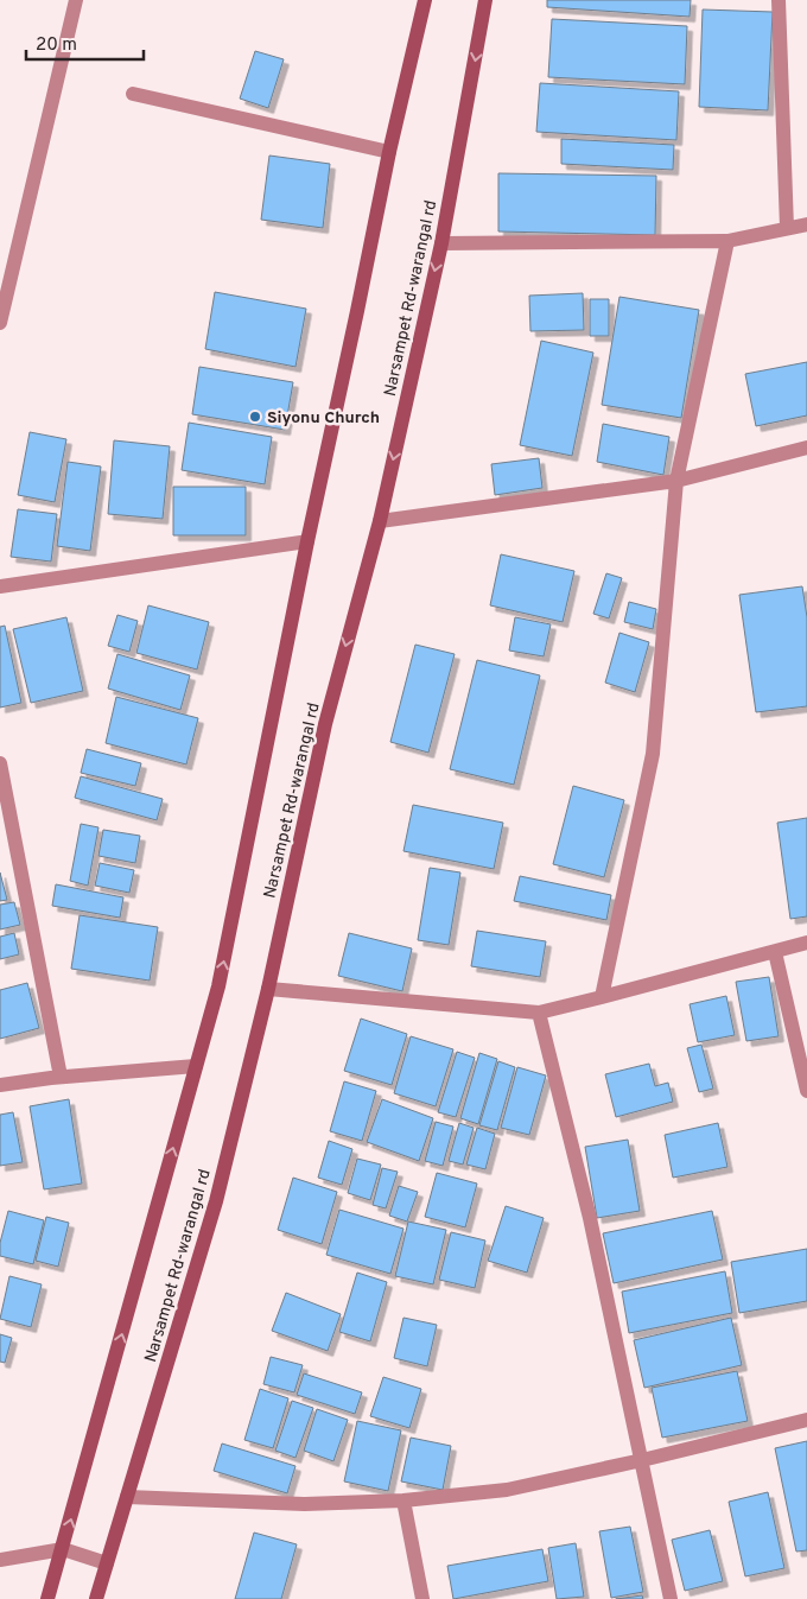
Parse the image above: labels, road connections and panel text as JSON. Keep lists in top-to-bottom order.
{
  "streets": {
    "main road": ["Narsampet Rd-warangal rd"]
  },
  "places": ["Siyonu Church"],
  "scale_bar": "20 m"
}
